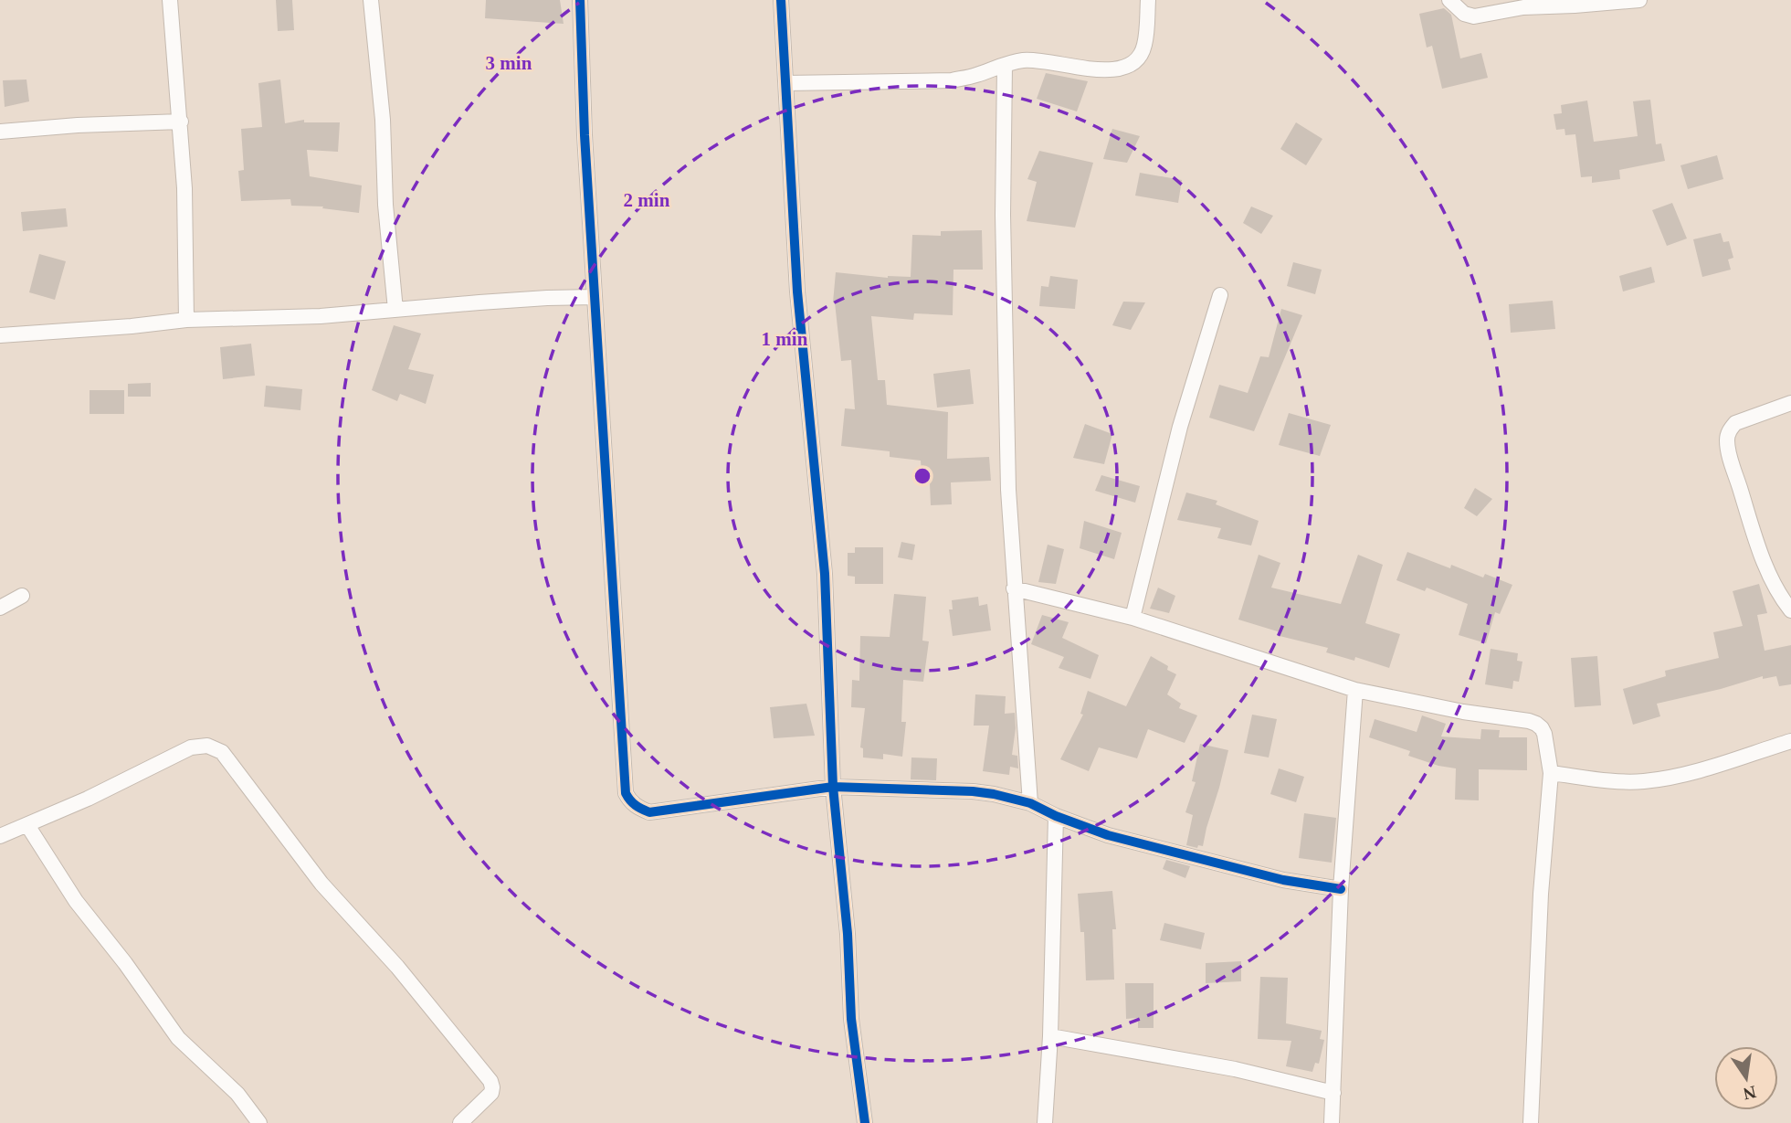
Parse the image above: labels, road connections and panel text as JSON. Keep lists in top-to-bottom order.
{
  "north": "bottom",
  "rings": ["3 min", "2 min", "1 min"]
}
